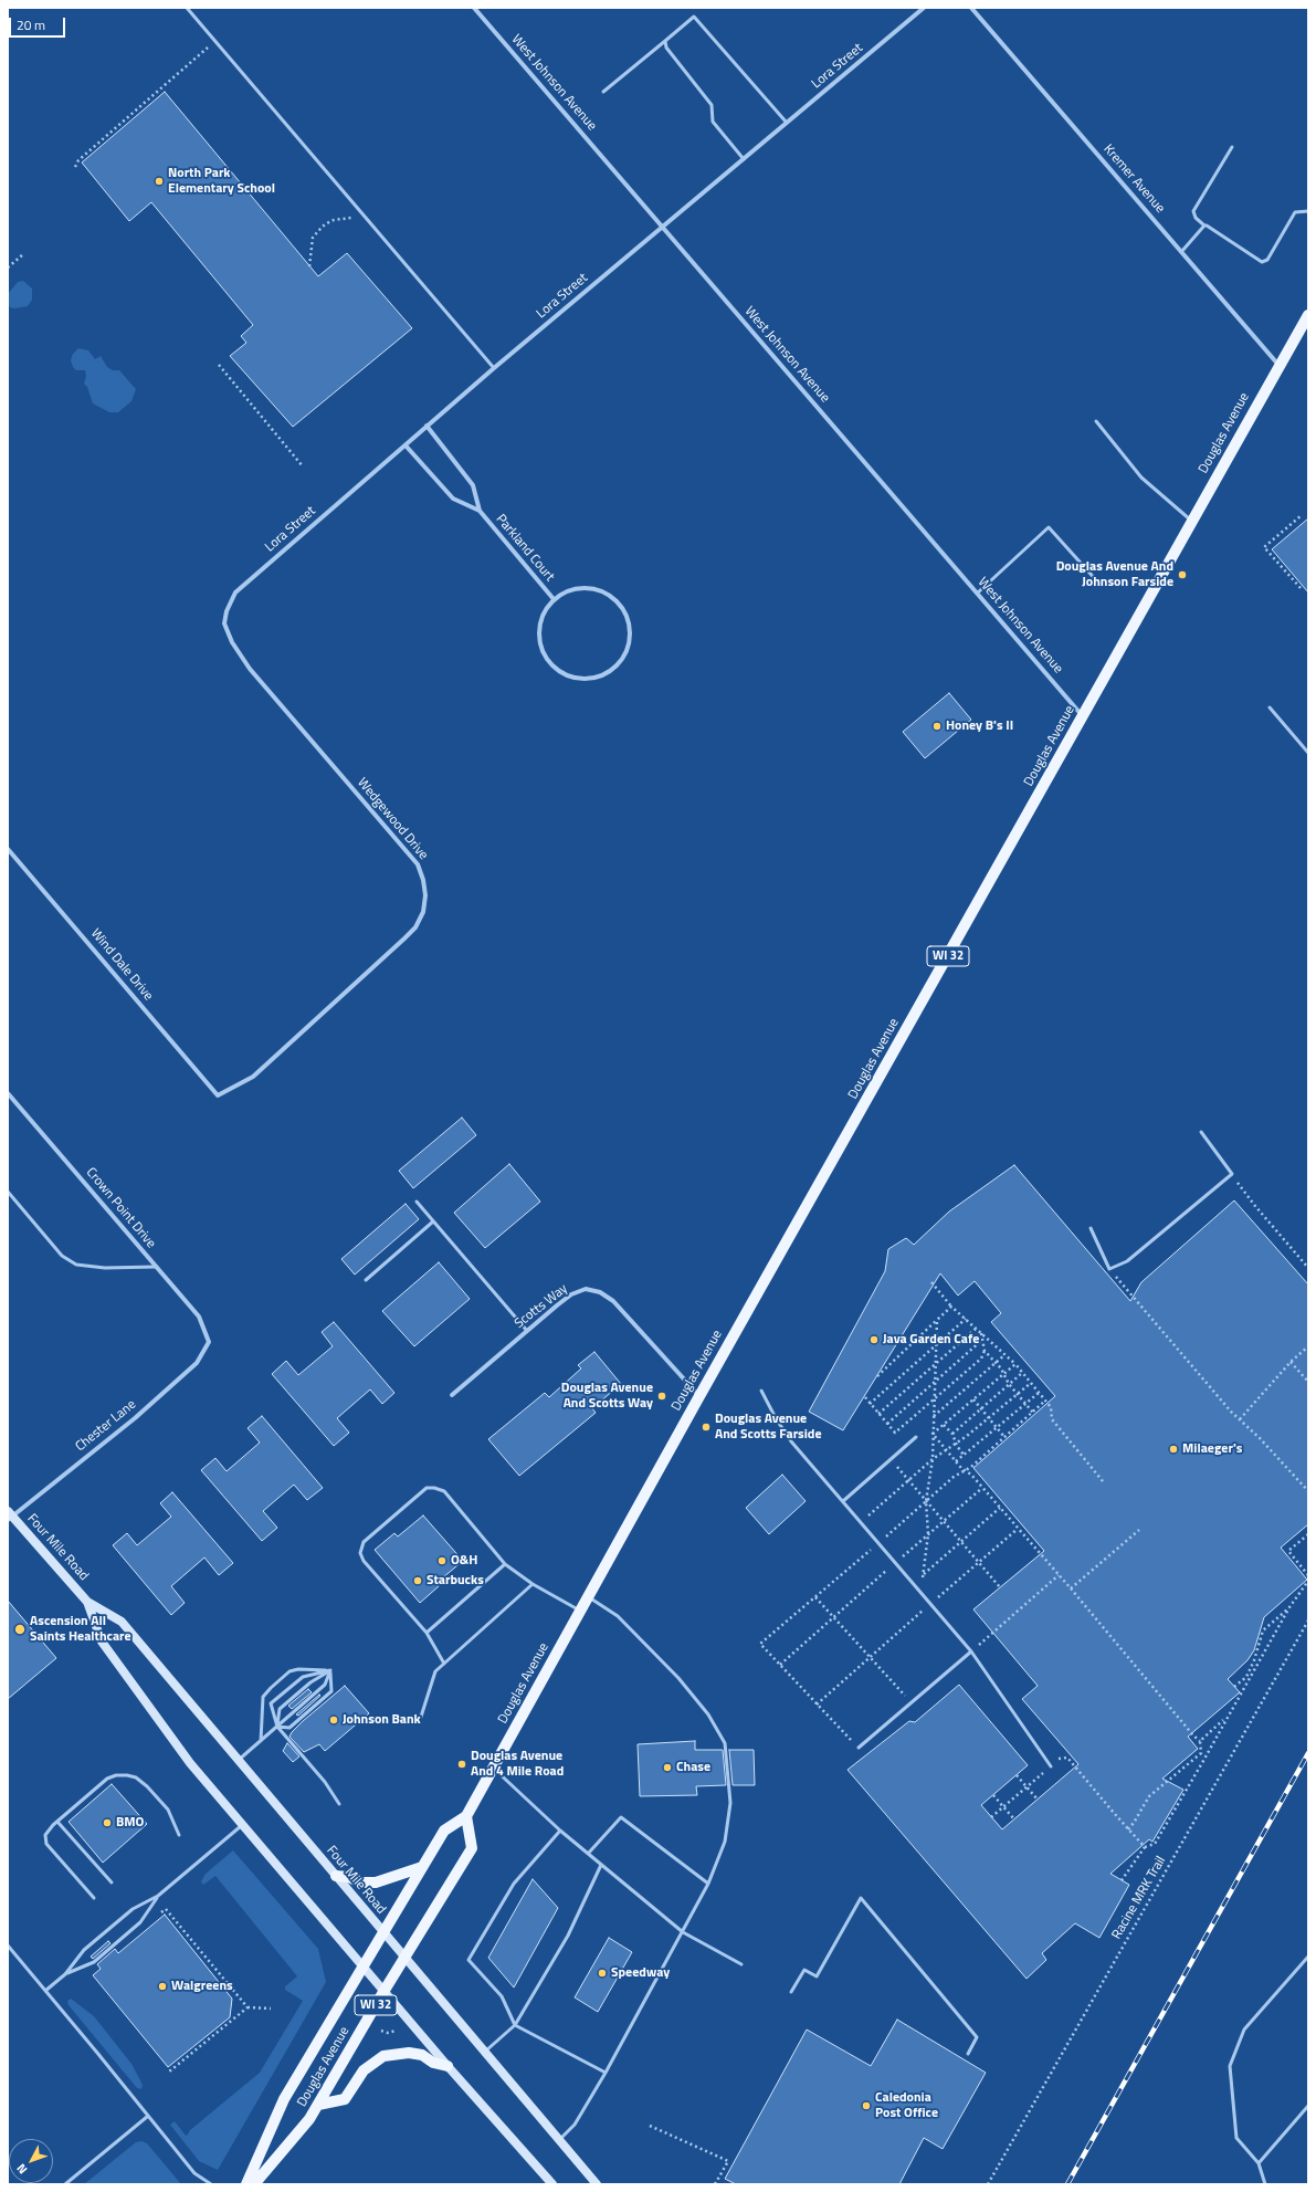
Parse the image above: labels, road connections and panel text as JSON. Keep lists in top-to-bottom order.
{
  "streets": {
    "main road": ["Douglas Avenue", "WI 32", "Four Mile Road"],
    "street": [
      "Lora Street",
      "West Johnson Avenue",
      "Kremer Avenue",
      "Parkland Court",
      "Wedgewood Drive",
      "Wind Dale Drive",
      "Crown Point Drive",
      "Scotts Way",
      "Chester Lane"
    ],
    "path": ["Racine MRK Trail"]
  },
  "crossings": [
    ["Lora Street", "West Johnson Avenue"],
    ["Lora Street", "Parkland Court"],
    ["Lora Street", "Wedgewood Drive"],
    ["West Johnson Avenue", "Douglas Avenue"],
    ["Kremer Avenue", "Douglas Avenue"],
    ["Douglas Avenue", "Scotts Way"],
    ["Douglas Avenue", "Four Mile Road"],
    ["Wedgewood Drive", "Wind Dale Drive"],
    ["Crown Point Drive", "Chester Lane"],
    ["Chester Lane", "Four Mile Road"]
  ],
  "places": [
    "North Park Elementary School",
    "Douglas Avenue And Johnson Farside",
    "Honey B's II",
    "Java Garden Cafe",
    "Douglas Avenue And Scotts Way",
    "Douglas Avenue And Scotts Farside",
    "Milaeger's",
    "O&H",
    "Starbucks",
    "Ascension All Saints Healthcare",
    "Johnson Bank",
    "Douglas Avenue And 4 Mile Road",
    "Chase",
    "BMO",
    "Speedway",
    "Walgreens",
    "Caledonia Post Office"
  ],
  "scale_bar": "20 m",
  "north": "bottom left"
}
